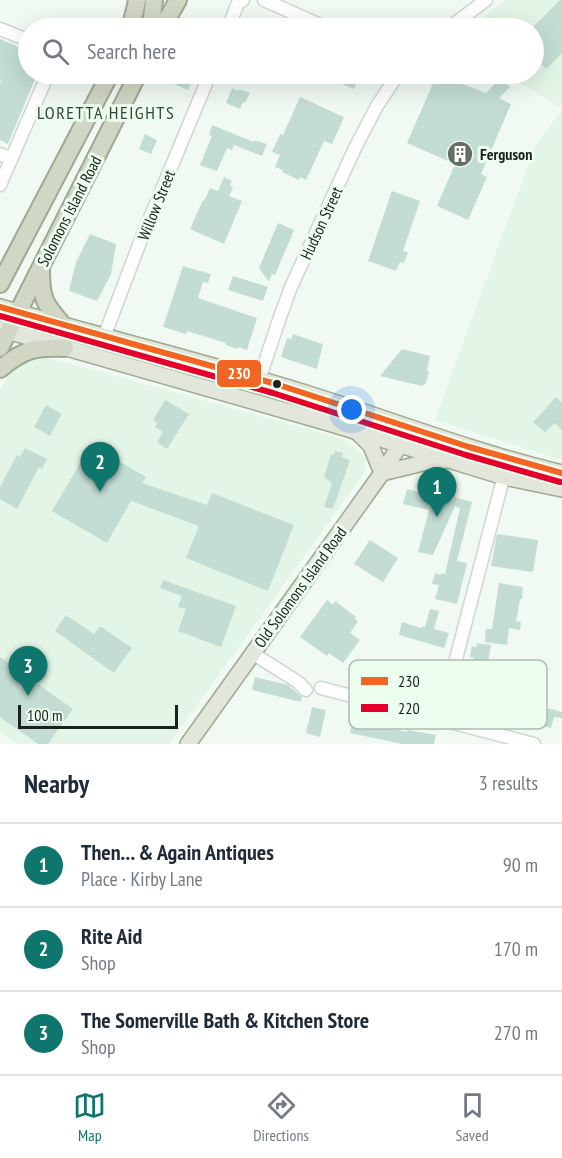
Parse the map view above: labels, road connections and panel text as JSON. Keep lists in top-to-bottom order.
{
  "streets": {
    "highway": ["Solomons Island Road"],
    "main road": ["Old Solomons Island Road"],
    "street": ["Willow Street", "Hudson Street"]
  },
  "districts": ["LORETTA HEIGHTS"],
  "places": {
    "building": ["Ferguson"]
  },
  "lines": ["transit line 230", "transit line 220"],
  "legend": ["230", "220"],
  "scale_bar": "100 m",
  "page": {
    "search": "Search here",
    "pins": ["2", "1", "3"],
    "scale": "100 m",
    "heading": ["Nearby", "3 results"],
    "list": [
      {
        "mark": "1",
        "name": "Then... & Again Antiques",
        "note": "Place · Kirby Lane",
        "value": "90 m"
      },
      {
        "mark": "2",
        "name": "Rite Aid",
        "note": "Shop",
        "value": "170 m"
      },
      {
        "mark": "3",
        "name": "The Somerville Bath & Kitchen Store",
        "note": "Shop",
        "value": "270 m"
      }
    ],
    "nav": ["Map", "Directions", "Saved"]
  }
}
